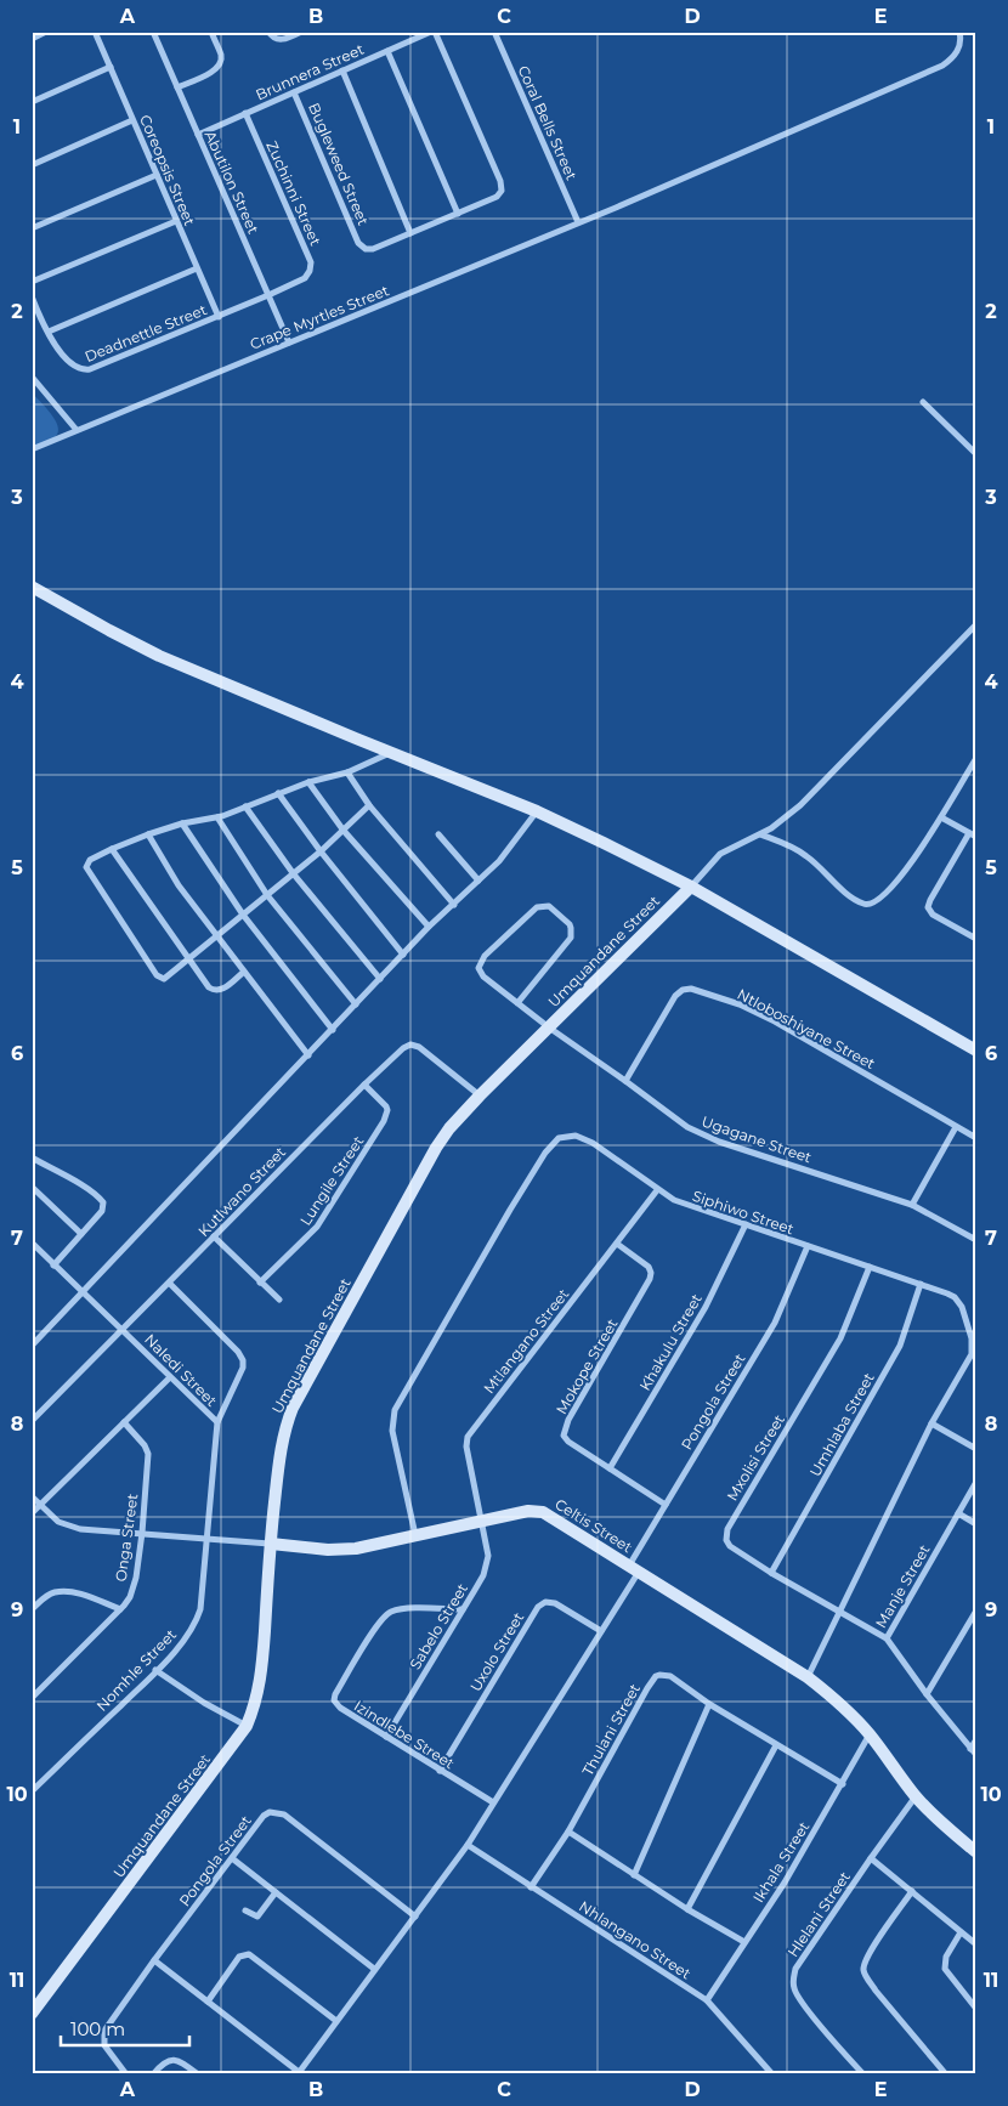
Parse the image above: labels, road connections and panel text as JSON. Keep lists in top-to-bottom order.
{
  "streets": {
    "street": [
      "Brunnera Street",
      "Coral Bells Street",
      "Bugleweed Street",
      "Coreopsis Street",
      "Abutilon Street",
      "Zuchinni Street",
      "Crape Myrtles Street",
      "Deadnettle Street",
      "Umquandane Street",
      "Ntloboshiyane Street",
      "Ugagane Street",
      "Lungile Street",
      "Kutlwano Street",
      "Siphiwo Street",
      "Mtlangano Street",
      "Khakulu Street",
      "Mokope Street",
      "Naledi Street",
      "Pongola Street",
      "Umhlaba Street",
      "Mxolisi Street",
      "Celtis Street",
      "Onga Street",
      "Manje Street",
      "Sabelo Street",
      "Uxolo Street",
      "Nomhle Street",
      "Thulani Street",
      "Izindlebe Street",
      "Ikhala Street",
      "Hlelani Street",
      "Nhlangano Street"
    ]
  },
  "crossings": [
    ["Brunnera Street", "Bugleweed Street"],
    ["Brunnera Street", "Abutilon Street"],
    ["Brunnera Street", "Zuchinni Street"],
    ["Coral Bells Street", "Crape Myrtles Street"],
    ["Coreopsis Street", "Deadnettle Street"],
    ["Abutilon Street", "Zuchinni Street"],
    ["Abutilon Street", "Crape Myrtles Street"],
    ["Abutilon Street", "Deadnettle Street"],
    ["Zuchinni Street", "Deadnettle Street"],
    ["Umquandane Street", "Ugagane Street"],
    ["Umquandane Street", "Kutlwano Street"],
    ["Umquandane Street", "Celtis Street"],
    ["Ntloboshiyane Street", "Ugagane Street"],
    ["Lungile Street", "Kutlwano Street"],
    ["Kutlwano Street", "Naledi Street"],
    ["Siphiwo Street", "Mtlangano Street"],
    ["Siphiwo Street", "Khakulu Street"],
    ["Siphiwo Street", "Pongola Street"],
    ["Siphiwo Street", "Umhlaba Street"],
    ["Siphiwo Street", "Mxolisi Street"],
    ["Siphiwo Street", "Celtis Street"],
    ["Mtlangano Street", "Mokope Street"],
    ["Mtlangano Street", "Celtis Street"],
    ["Mtlangano Street", "Sabelo Street"],
    ["Khakulu Street", "Mokope Street"],
    ["Mokope Street", "Pongola Street"],
    ["Naledi Street", "Celtis Street"],
    ["Naledi Street", "Nomhle Street"],
    ["Pongola Street", "Celtis Street"],
    ["Pongola Street", "Uxolo Street"],
    ["Pongola Street", "Izindlebe Street"],
    ["Pongola Street", "Nhlangano Street"],
    ["Umhlaba Street", "Mxolisi Street"],
    ["Mxolisi Street", "Manje Street"],
    ["Celtis Street", "Onga Street"],
    ["Celtis Street", "Sabelo Street"],
    ["Celtis Street", "Nomhle Street"],
    ["Celtis Street", "Ikhala Street"],
    ["Celtis Street", "Hlelani Street"],
    ["Sabelo Street", "Izindlebe Street"],
    ["Uxolo Street", "Izindlebe Street"],
    ["Thulani Street", "Ikhala Street"],
    ["Thulani Street", "Nhlangano Street"],
    ["Ikhala Street", "Nhlangano Street"]
  ],
  "scale_bar": "100 m",
  "grid": {
    "columns": [
      "A",
      "B",
      "C",
      "D",
      "E"
    ],
    "rows": [
      "1",
      "2",
      "3",
      "4",
      "5",
      "6",
      "7",
      "8",
      "9",
      "10",
      "11"
    ]
  }
}
